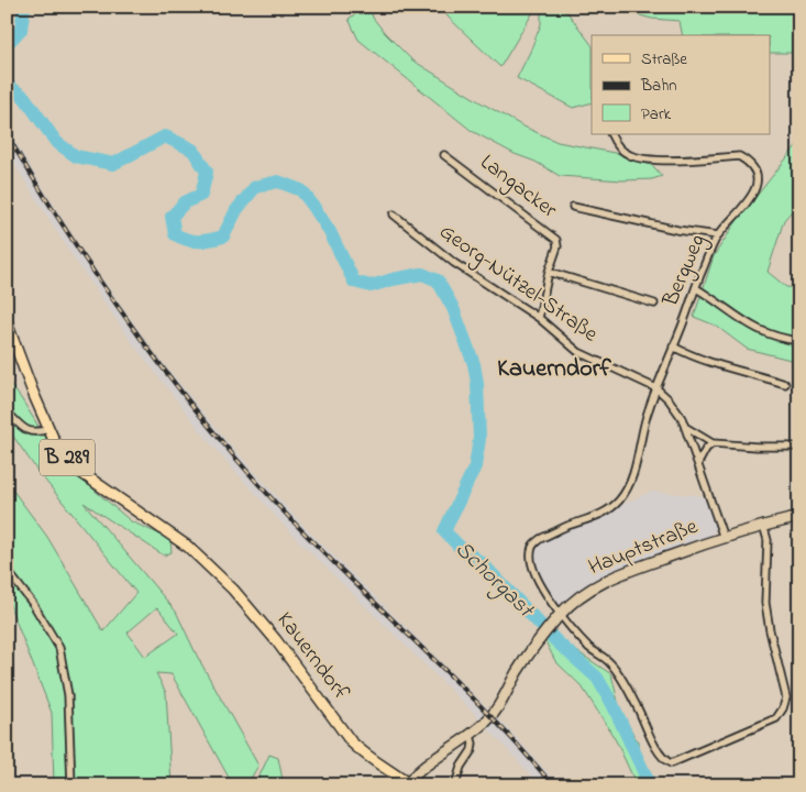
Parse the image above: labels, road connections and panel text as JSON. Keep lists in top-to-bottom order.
{
  "streets": {
    "main road": ["B 289", "Hauptstraße", "Kauerndorf"],
    "street": ["Langacker", "Bergweg", "Georg-Nützel-Straße"]
  },
  "crossings": [
    ["Langacker", "Georg-Nützel-Straße"],
    ["Bergweg", "Georg-Nützel-Straße"],
    ["Bergweg", "Hauptstraße"],
    ["B 289", "Kauerndorf"],
    ["Hauptstraße", "Kauerndorf"]
  ],
  "districts": ["Kauerndorf"],
  "water": ["Schorgast"],
  "legend": ["Straße", "Bahn", "Park"]
}
